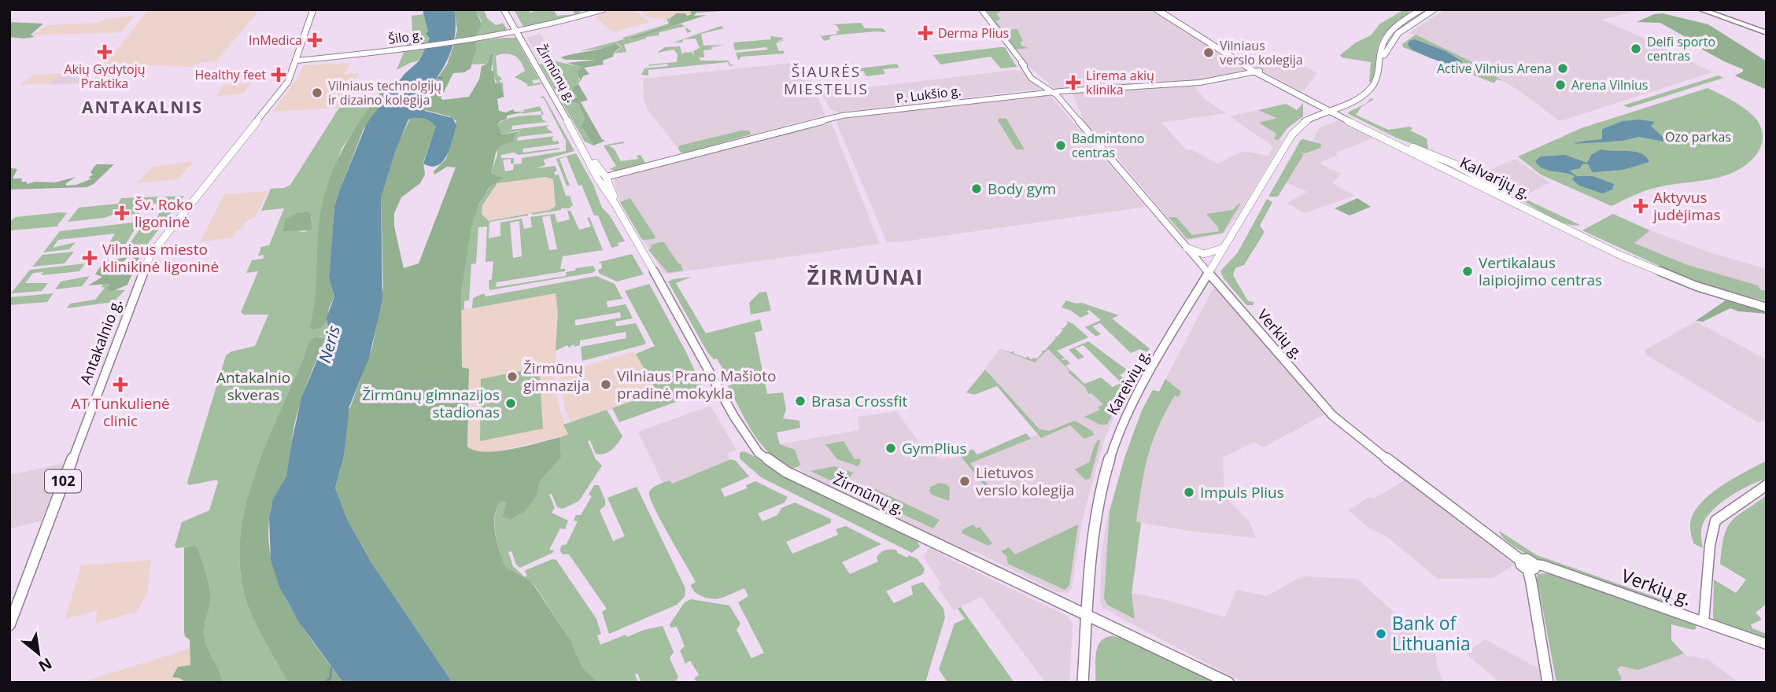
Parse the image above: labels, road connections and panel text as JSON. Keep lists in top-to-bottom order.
{
  "streets": {
    "main road": [
      "Šilo g.",
      "Žirmūnų g.",
      "P. Lukšio g.",
      "Kalvarijų g.",
      "Verkių g.",
      "Antakalnio g.",
      "Kareivių g.",
      "102"
    ]
  },
  "crossings": [
    ["Šilo g.", "Žirmūnų g."],
    ["Šilo g.", "Antakalnio g."],
    ["Žirmūnų g.", "P. Lukšio g."],
    ["Žirmūnų g.", "Kareivių g."],
    ["P. Lukšio g.", "Kalvarijų g."],
    ["P. Lukšio g.", "Verkių g."],
    ["Kalvarijų g.", "Kareivių g."],
    ["Verkių g.", "Kareivių g."]
  ],
  "districts": ["ŠIAURĖS MIESTELIS", "ANTAKALNIS", "ŽIRMŪNAI"],
  "water": ["Neris"],
  "parks": ["Ozo parkas", "Antakalnio skveras"],
  "places": {
    "health": [
      "Derma Plius",
      "InMedica",
      "Akių Gydytojų Praktika",
      "Healthy feet",
      "Lirema akių klinika",
      "Aktyvus judėjimas",
      "Šv. Roko ligoninė",
      "Vilniaus miesto klinikinė ligoninė",
      "AT Tunkulienė clinic"
    ],
    "other": [
      "Delfi sporto centras",
      "Vilniaus verslo kolegija",
      "Active Vilnius Arena",
      "Arena Vilnius",
      "Vilniaus technolgijų ir dizaino kolegija",
      "Badmintono centras",
      "Body gym",
      "Vertikalaus laipiojimo centras",
      "Žirmūnų gimnazija",
      "Vilniaus Prano Mašioto pradinė mokykla",
      "Brasa Crossfit",
      "Žirmūnų gimnazijos stadionas",
      "GymPlius",
      "Lietuvos verslo kolegija",
      "Impuls Plius",
      "Bank of Lithuania"
    ]
  },
  "north": "bottom right"
}
